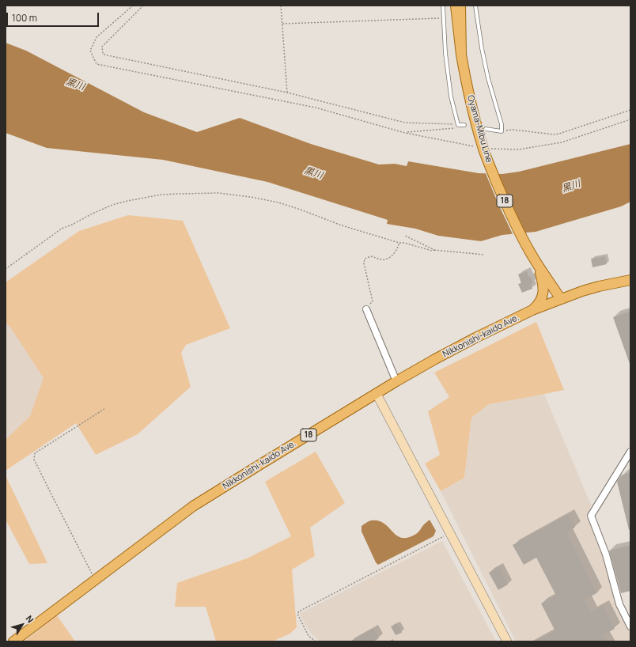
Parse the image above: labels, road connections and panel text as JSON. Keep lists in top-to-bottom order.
{
  "streets": {
    "main road": ["Oyama-Mibu Line", "18", "Nikkonishi-kaido Ave."]
  },
  "crossings": [
    ["Oyama-Mibu Line", "Nikkonishi-kaido Ave."]
  ],
  "water": ["黒川"],
  "scale_bar": "100 m",
  "north": "top right"
}
